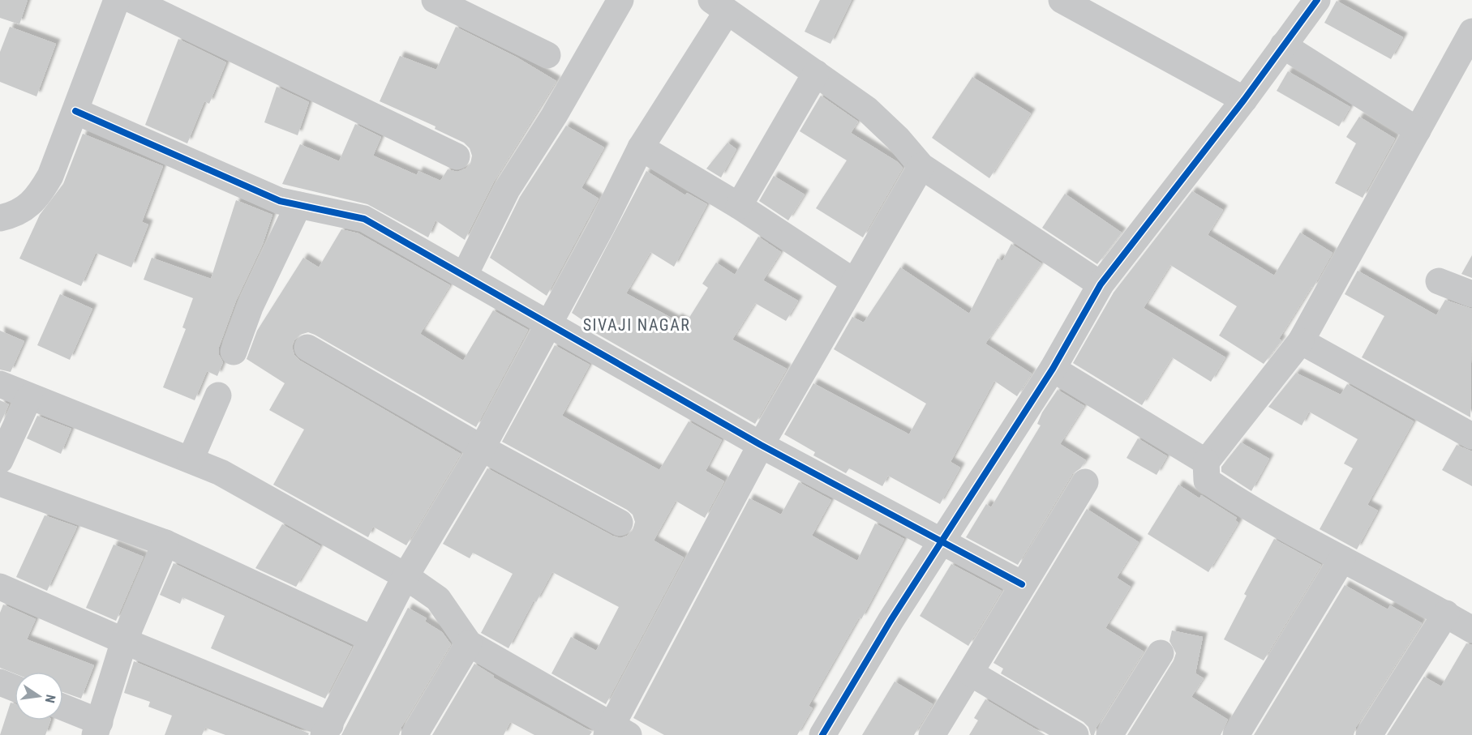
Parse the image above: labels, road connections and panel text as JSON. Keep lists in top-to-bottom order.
{
  "districts": ["SIVAJI NAGAR"],
  "north": "right"
}
